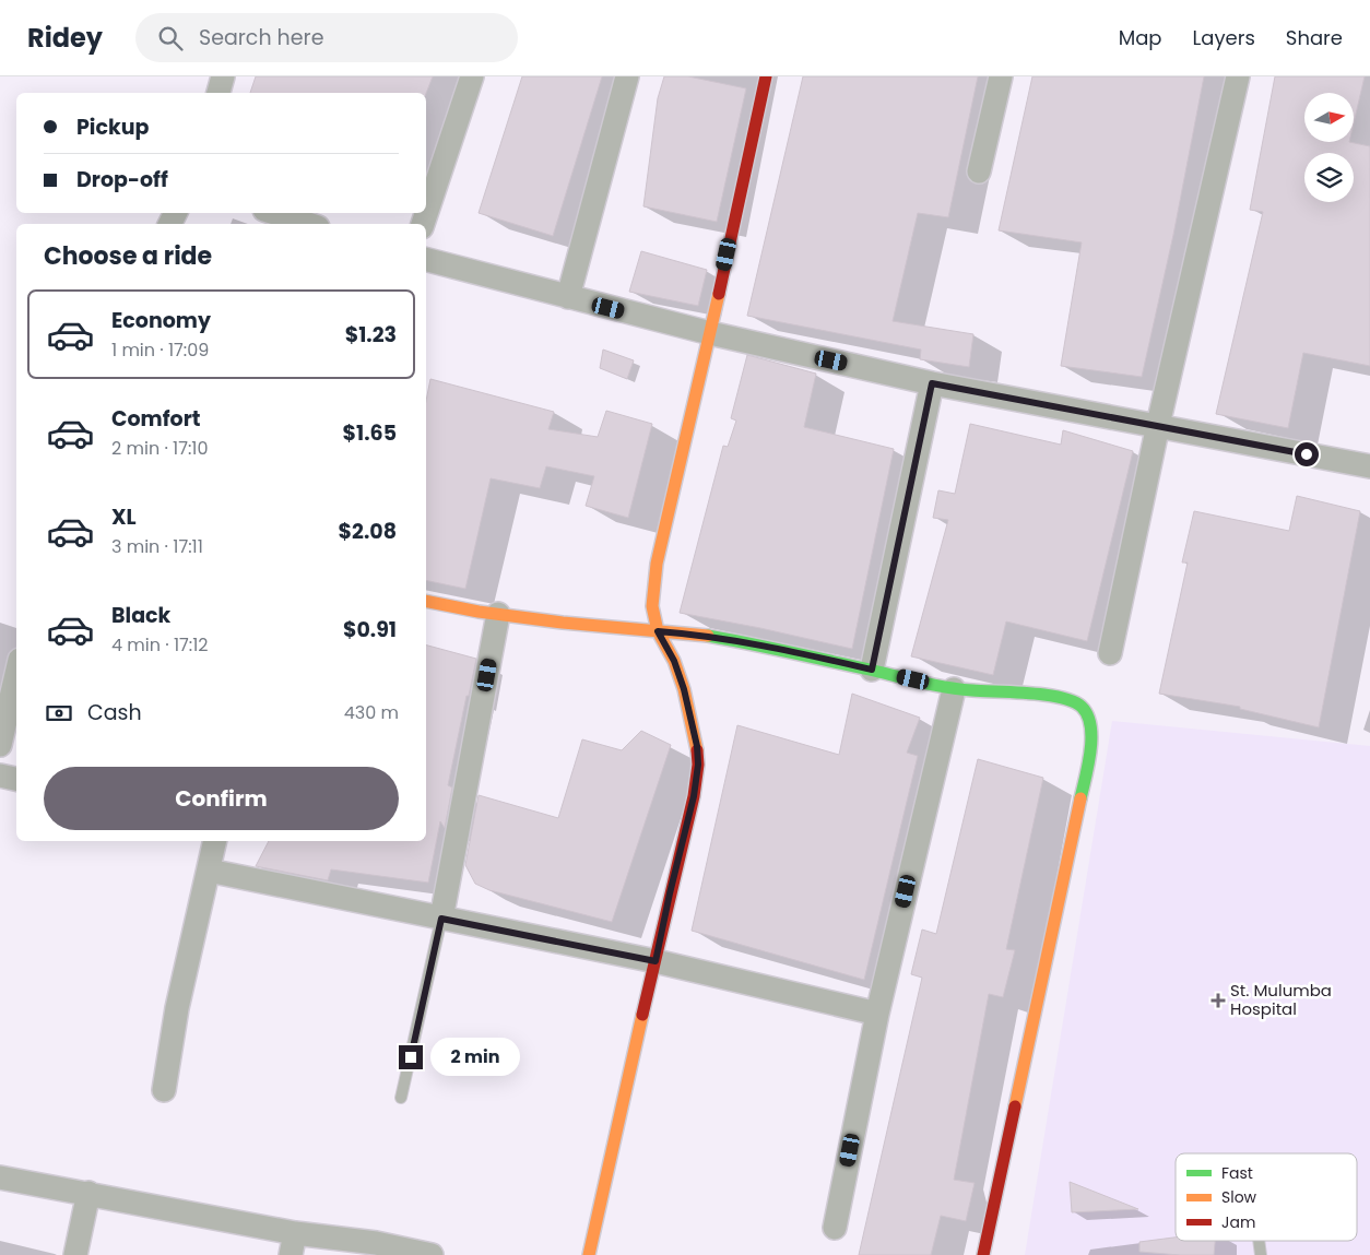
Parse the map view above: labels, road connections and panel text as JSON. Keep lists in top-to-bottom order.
{
  "places": {
    "health": ["St. Mulumba Hospital"]
  },
  "legend": ["Fast", "Slow", "Jam"],
  "north": "right",
  "page": {
    "header": "Ridey",
    "search": "Search here",
    "nav": ["Map", "Layers", "Share"],
    "banner": ["Pickup", "Drop-off"],
    "heading": "Choose a ride",
    "list": [
      {
        "name": "Economy",
        "note": "1 min · 17:09",
        "value": "$1.23"
      },
      {
        "name": "Comfort",
        "note": "2 min · 17:10",
        "value": "$1.65"
      },
      {
        "name": "XL",
        "note": "3 min · 17:11",
        "value": "$2.08"
      },
      {
        "name": "Black",
        "note": "4 min · 17:12",
        "value": "$0.91"
      }
    ],
    "pay": ["Cash", "430 m"],
    "buttons": "Confirm",
    "bubble": "2 min"
  }
}
